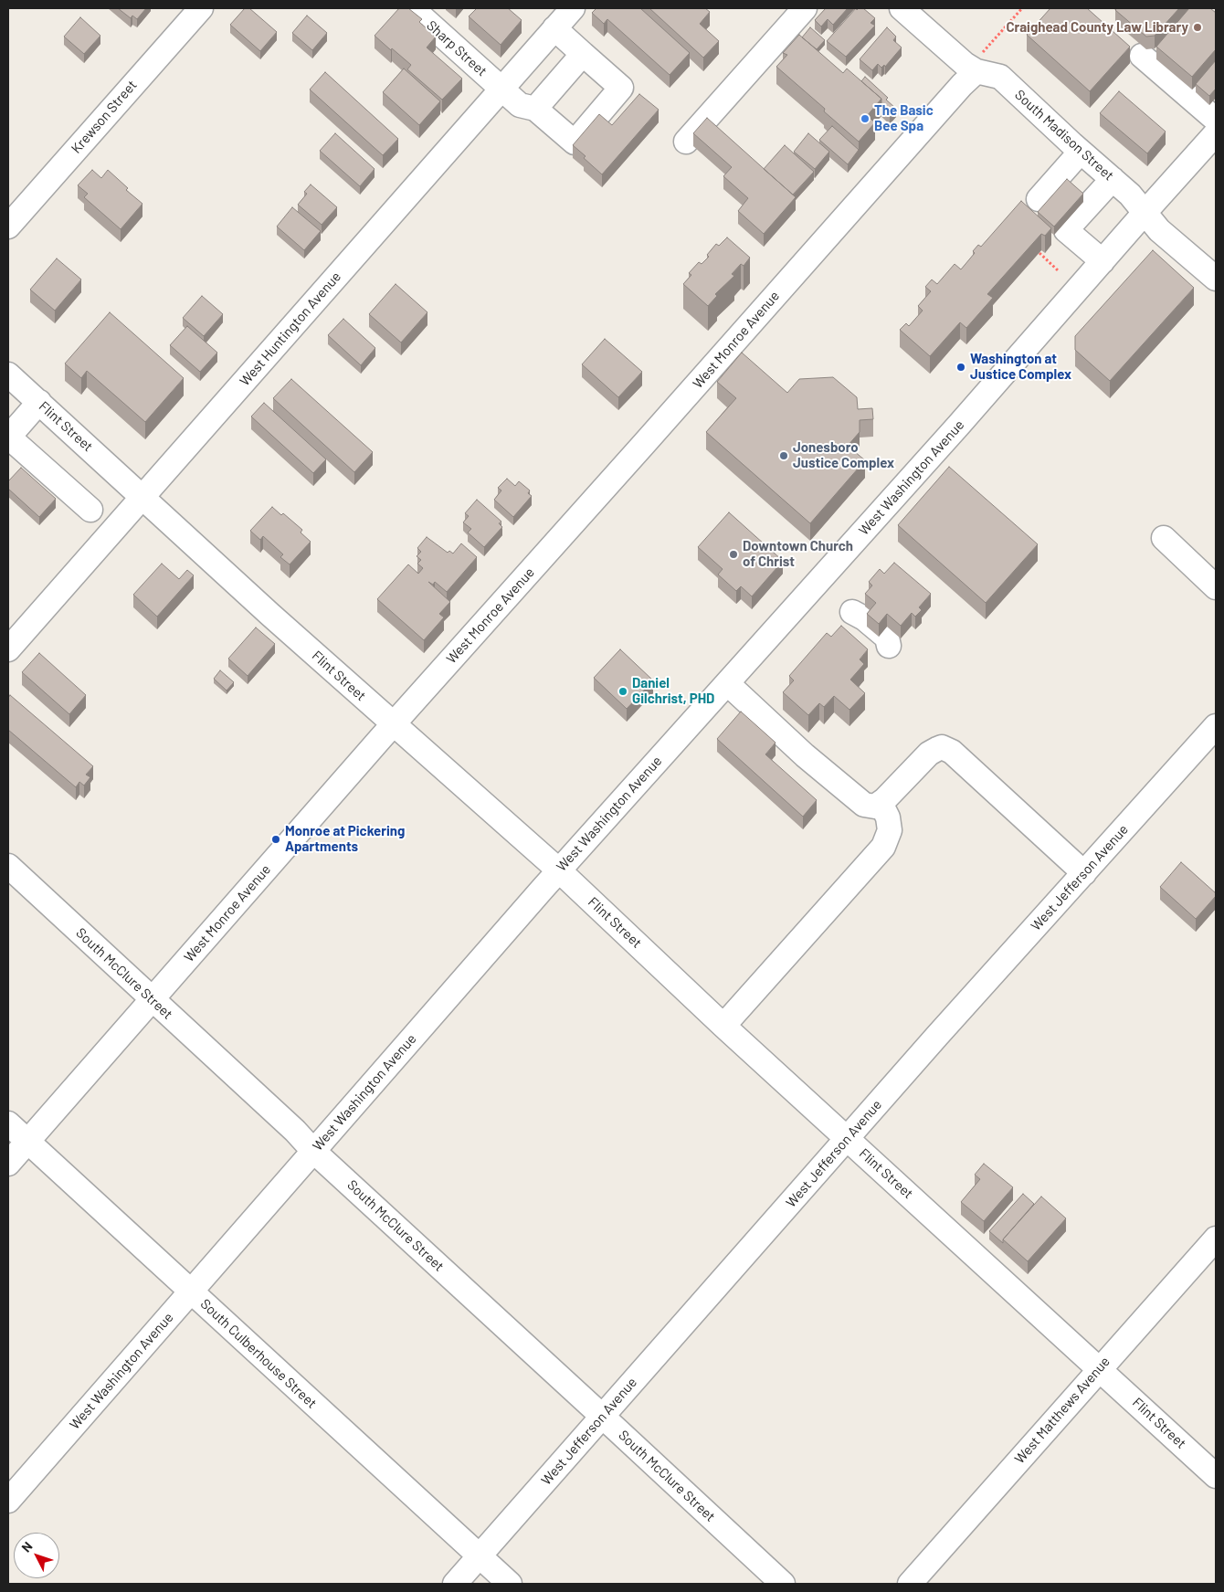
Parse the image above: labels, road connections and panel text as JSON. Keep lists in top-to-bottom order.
{
  "streets": {
    "street": [
      "Sharp Street",
      "Krewson Street",
      "South Madison Street",
      "West Huntington Avenue",
      "West Monroe Avenue",
      "Flint Street",
      "West Washington Avenue",
      "West Jefferson Avenue",
      "South McClure Street",
      "South Culberhouse Street",
      "West Matthews Avenue"
    ]
  },
  "crossings": [
    ["Sharp Street", "West Huntington Avenue"],
    ["South Madison Street", "West Monroe Avenue"],
    ["South Madison Street", "West Washington Avenue"],
    ["West Huntington Avenue", "Flint Street"],
    ["West Monroe Avenue", "Flint Street"],
    ["West Monroe Avenue", "South McClure Street"],
    ["West Monroe Avenue", "South Culberhouse Street"],
    ["Flint Street", "West Washington Avenue"],
    ["Flint Street", "West Jefferson Avenue"],
    ["Flint Street", "West Matthews Avenue"],
    ["West Washington Avenue", "South McClure Street"],
    ["West Washington Avenue", "South Culberhouse Street"],
    ["West Jefferson Avenue", "South McClure Street"],
    ["West Jefferson Avenue", "South Culberhouse Street"]
  ],
  "places": [
    "Craighead County Law Library",
    "The Basic Bee Spa",
    "Washington at Justice Complex",
    "Jonesboro Justice Complex",
    "Downtown Church of Christ",
    "Daniel Gilchrist, PHD",
    "Monroe at Pickering Apartments"
  ],
  "north": "top left"
}
